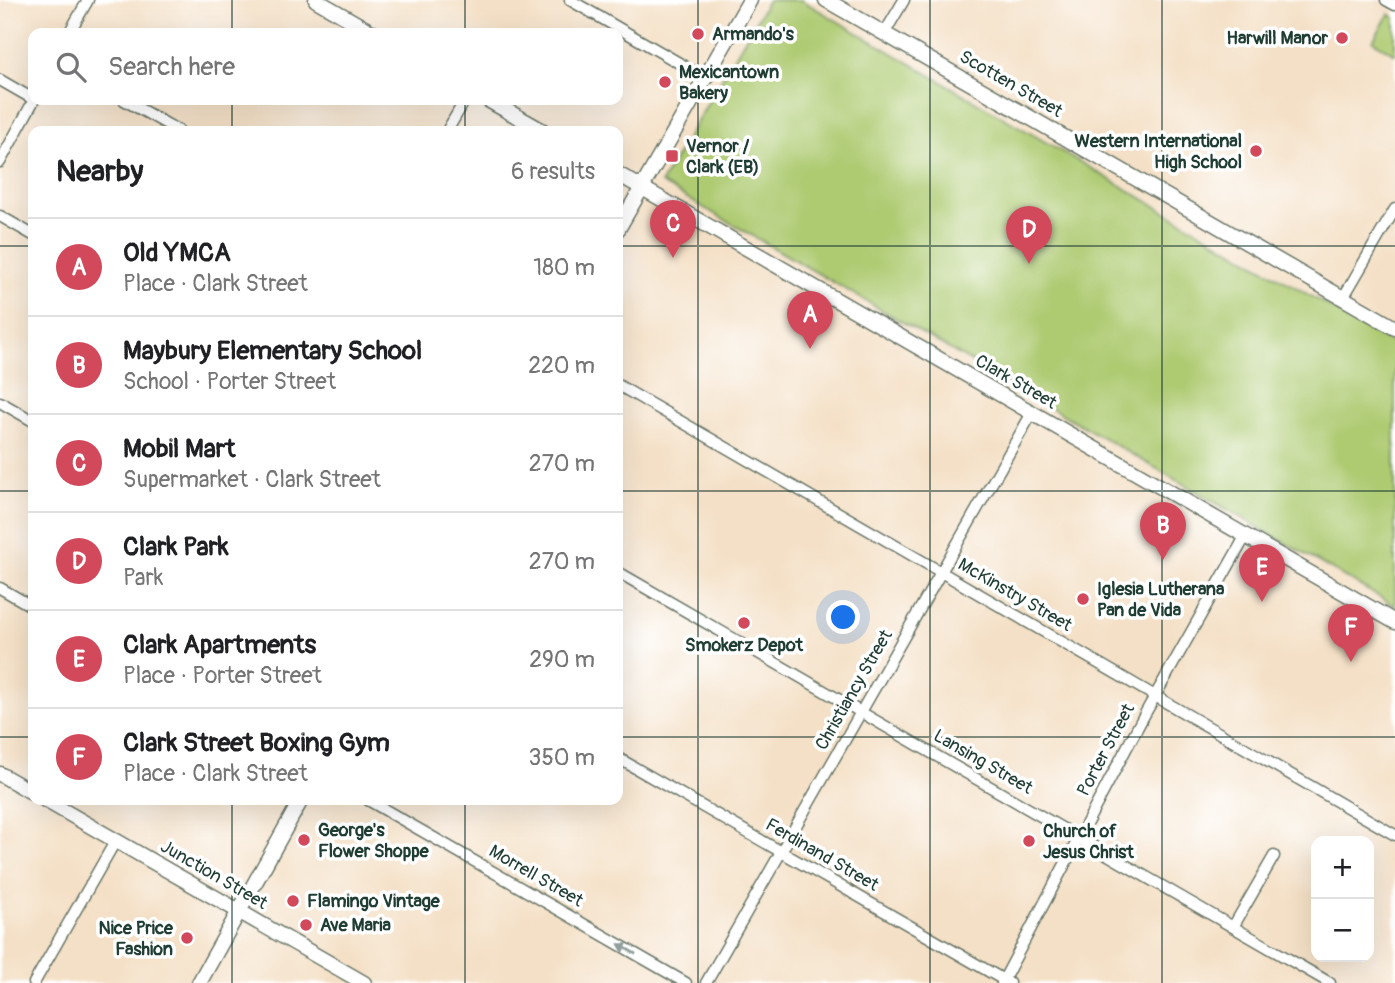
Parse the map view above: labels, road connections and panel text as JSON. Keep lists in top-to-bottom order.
{
  "streets": {
    "street": [
      "Scotten Street",
      "Clark Street",
      "McKinstry Street",
      "Christiancy Street",
      "Porter Street",
      "Lansing Street",
      "Ferdinand Street",
      "Junction Street",
      "Morrell Street"
    ]
  },
  "crossings": [
    ["Clark Street", "Christiancy Street"],
    ["Clark Street", "Porter Street"],
    ["McKinstry Street", "Christiancy Street"],
    ["McKinstry Street", "Porter Street"],
    ["Christiancy Street", "Lansing Street"],
    ["Christiancy Street", "Ferdinand Street"],
    ["Porter Street", "Lansing Street"],
    ["Porter Street", "Ferdinand Street"]
  ],
  "one_way": ["Morrell Street"],
  "places": {
    "other": [
      "Armando's",
      "Harwill Manor",
      "Mexicantown Bakery",
      "Western International High School",
      "Iglesia Lutherana Pan de Vida",
      "Smokerz Depot",
      "George's Flower Shoppe",
      "Church of Jesus Christ",
      "Flamingo Vintage",
      "Ave Maria",
      "Nice Price Fashion"
    ],
    "transit": ["Vernor / Clark (EB)"]
  },
  "page": {
    "search": "Search here",
    "heading": ["Nearby", "6 results"],
    "pins": [
      "C",
      "D",
      "A",
      "B",
      "E",
      "F"
    ],
    "list": [
      {
        "mark": "A",
        "name": "Old YMCA",
        "note": "Place · Clark Street",
        "value": "180 m"
      },
      {
        "mark": "B",
        "name": "Maybury Elementary School",
        "note": "School · Porter Street",
        "value": "220 m"
      },
      {
        "mark": "C",
        "name": "Mobil Mart",
        "note": "Supermarket · Clark Street",
        "value": "270 m"
      },
      {
        "mark": "D",
        "name": "Clark Park",
        "note": "Park",
        "value": "270 m"
      },
      {
        "mark": "E",
        "name": "Clark Apartments",
        "note": "Place · Porter Street",
        "value": "290 m"
      },
      {
        "mark": "F",
        "name": "Clark Street Boxing Gym",
        "note": "Place · Clark Street",
        "value": "350 m"
      }
    ],
    "map_buttons": ["+", "−"]
  }
}
